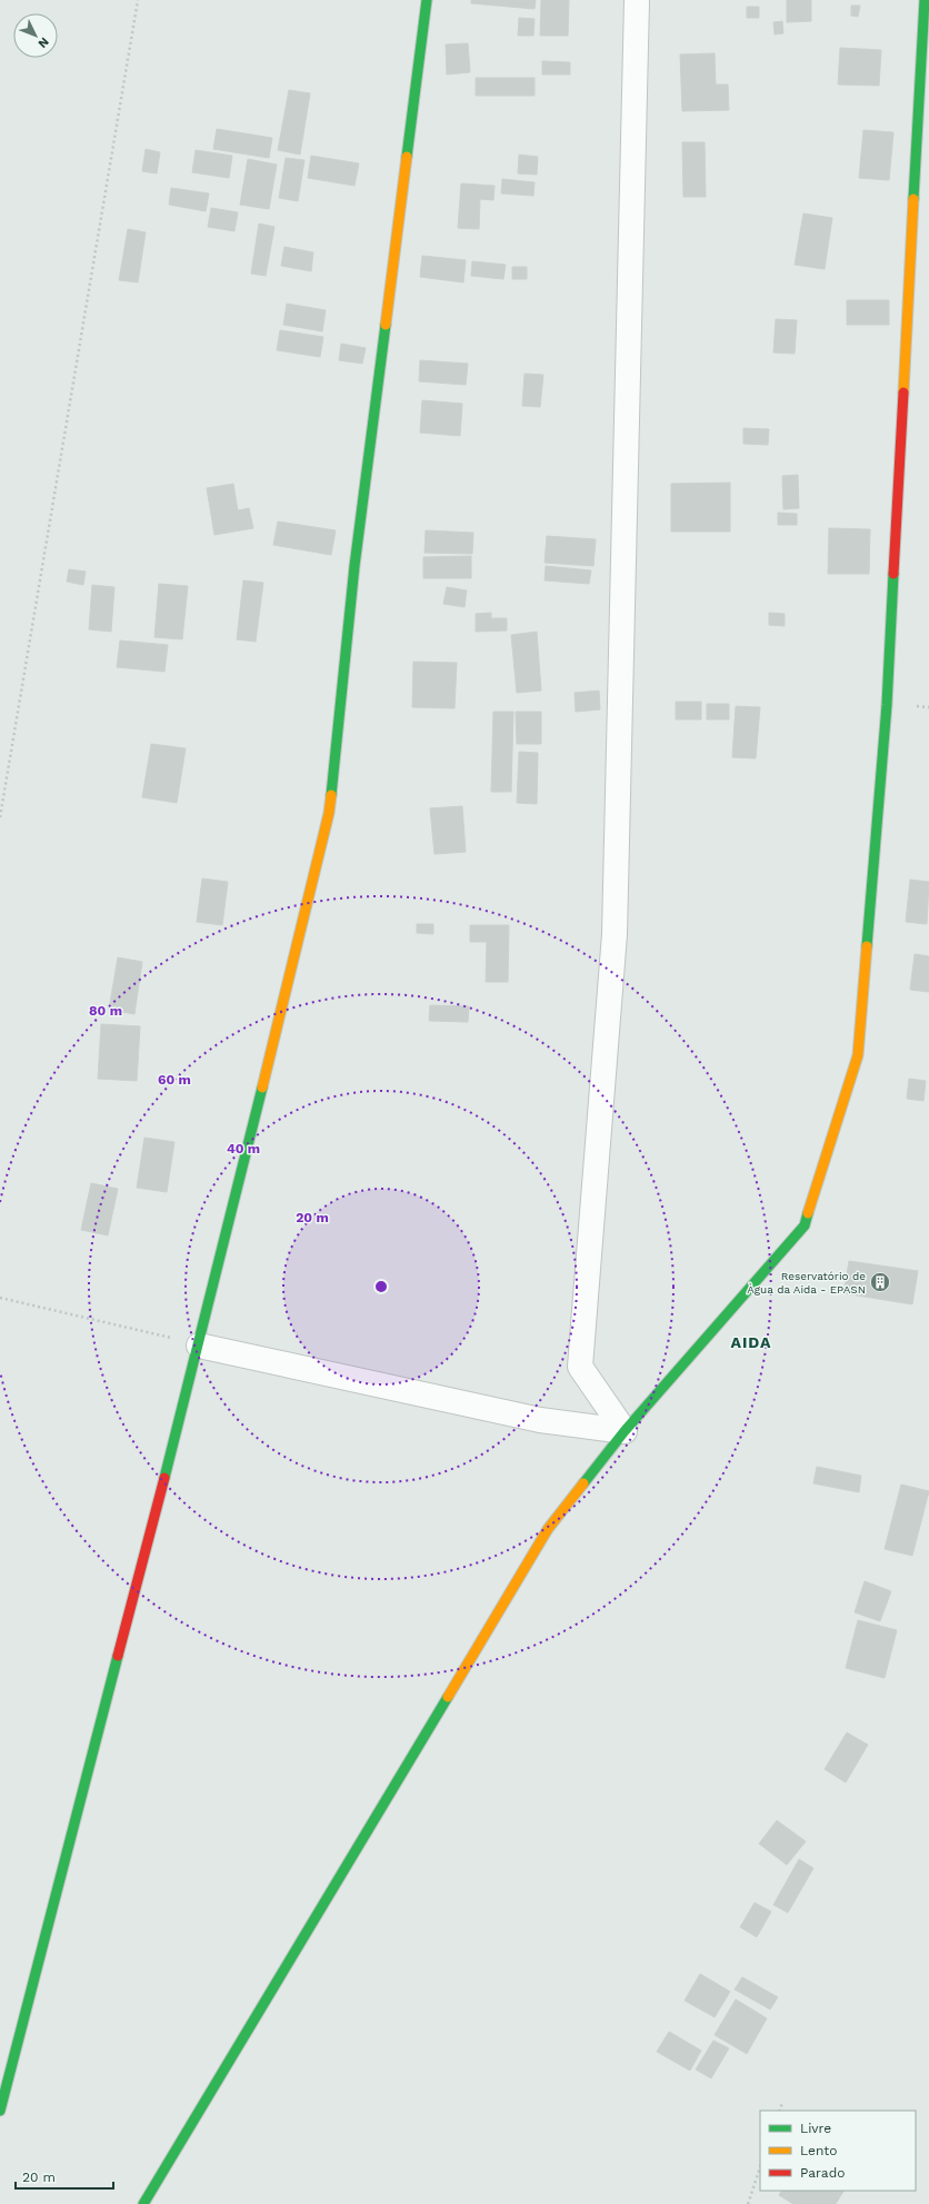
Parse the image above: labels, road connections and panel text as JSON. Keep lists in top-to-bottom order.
{
  "districts": ["AIDA"],
  "places": {
    "building": ["Reservatório de Àgua da Aida - EPASN"]
  },
  "legend": ["Livre", "Lento", "Parado"],
  "scale_bar": "20 m",
  "north": "bottom right",
  "rings": [
    "80 m",
    "60 m",
    "40 m",
    "20 m"
  ]
}
